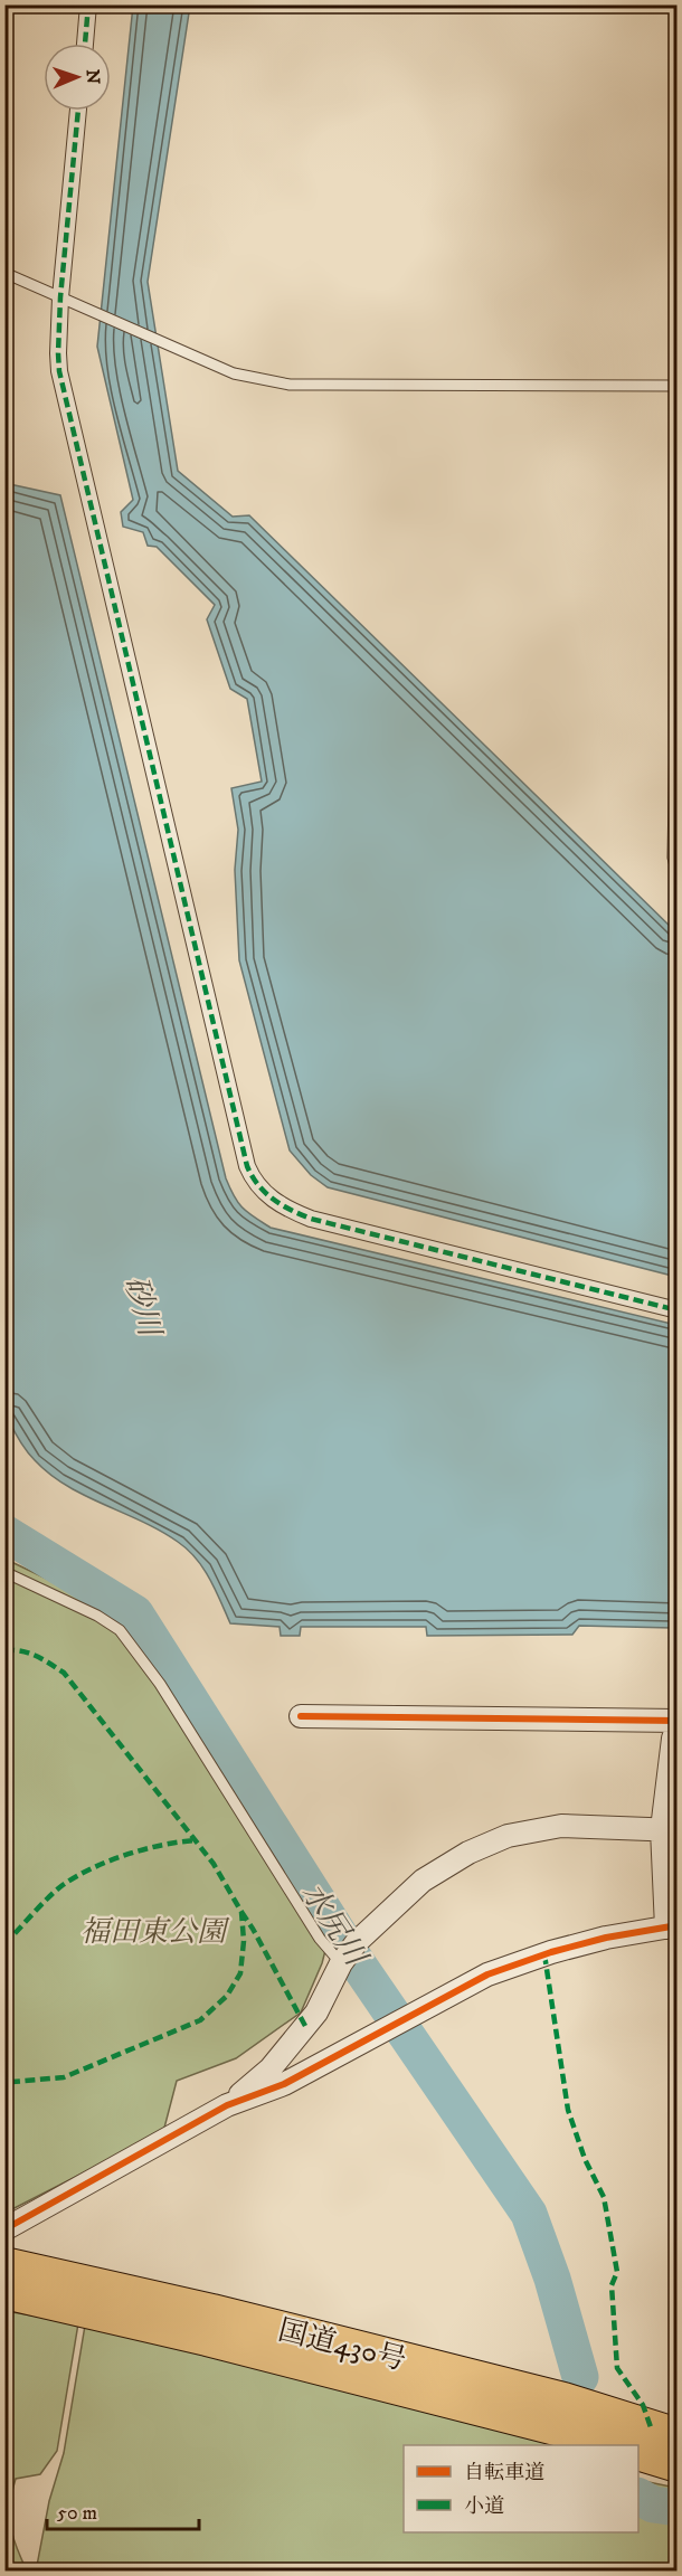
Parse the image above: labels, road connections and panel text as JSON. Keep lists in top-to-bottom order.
{
  "streets": {
    "highway": ["国道430号"]
  },
  "water": ["砂川", "水尻川"],
  "parks": ["福田東公園"],
  "legend": ["自転車道", "小道"],
  "scale_bar": "50 m",
  "north": "right"
}
